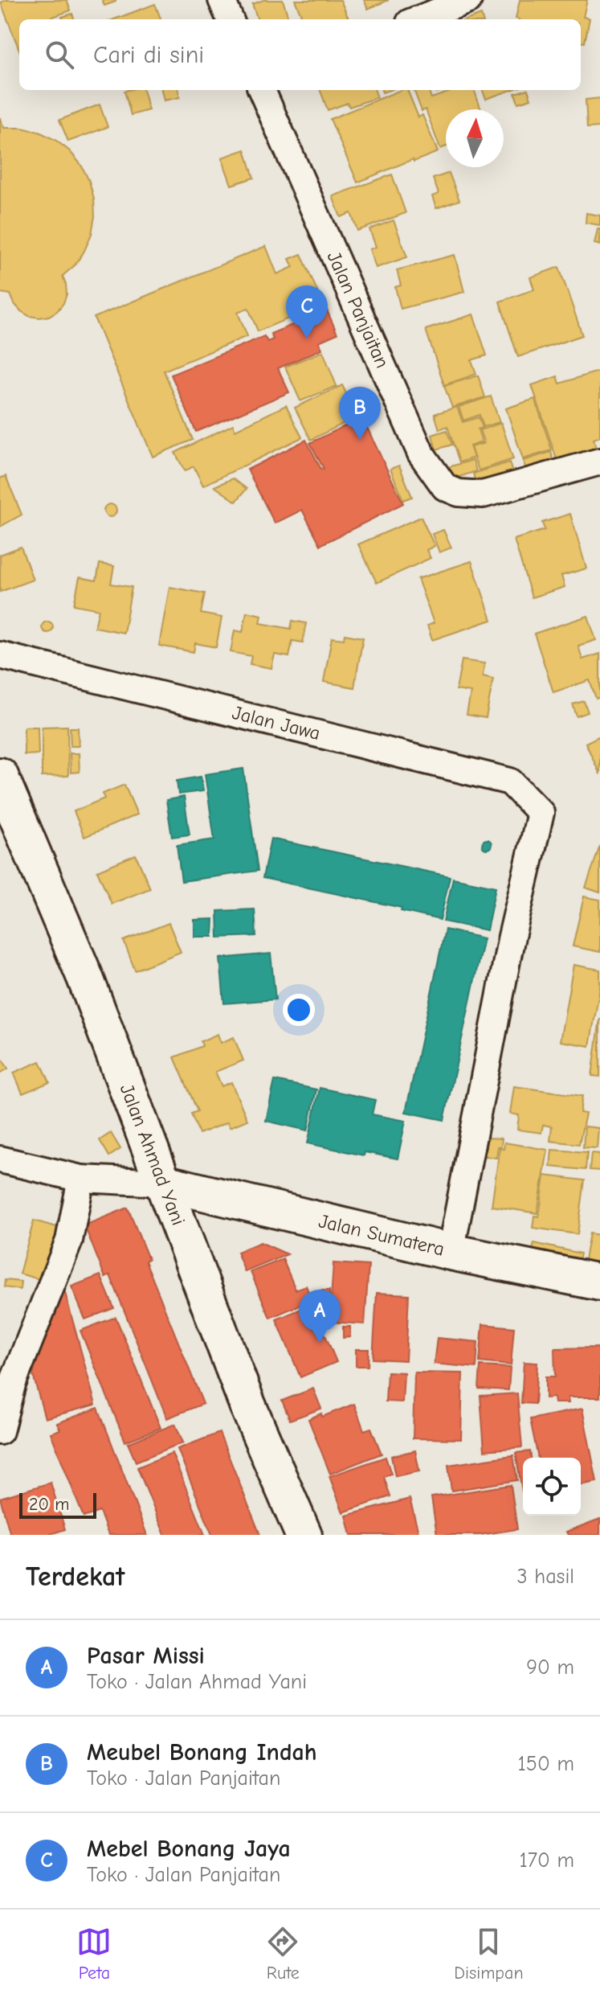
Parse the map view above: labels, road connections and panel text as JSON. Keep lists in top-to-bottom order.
{
  "streets": {
    "main road": ["Jalan Ahmad Yani", "Jalan Sumatera"],
    "street": ["Jalan Panjaitan", "Jalan Jawa"]
  },
  "crossings": [
    ["Jalan Jawa", "Jalan Sumatera"],
    ["Jalan Ahmad Yani", "Jalan Sumatera"]
  ],
  "scale_bar": "20 m",
  "north": "top",
  "page": {
    "search": "Cari di sini",
    "pins": ["C", "B", "A"],
    "scale": "20 m",
    "heading": ["Terdekat", "3 hasil"],
    "list": [
      {
        "mark": "A",
        "name": "Pasar Missi",
        "note": "Toko · Jalan Ahmad Yani",
        "value": "90 m"
      },
      {
        "mark": "B",
        "name": "Meubel Bonang Indah",
        "note": "Toko · Jalan Panjaitan",
        "value": "150 m"
      },
      {
        "mark": "C",
        "name": "Mebel Bonang Jaya",
        "note": "Toko · Jalan Panjaitan",
        "value": "170 m"
      }
    ],
    "nav": ["Peta", "Rute", "Disimpan"]
  }
}
